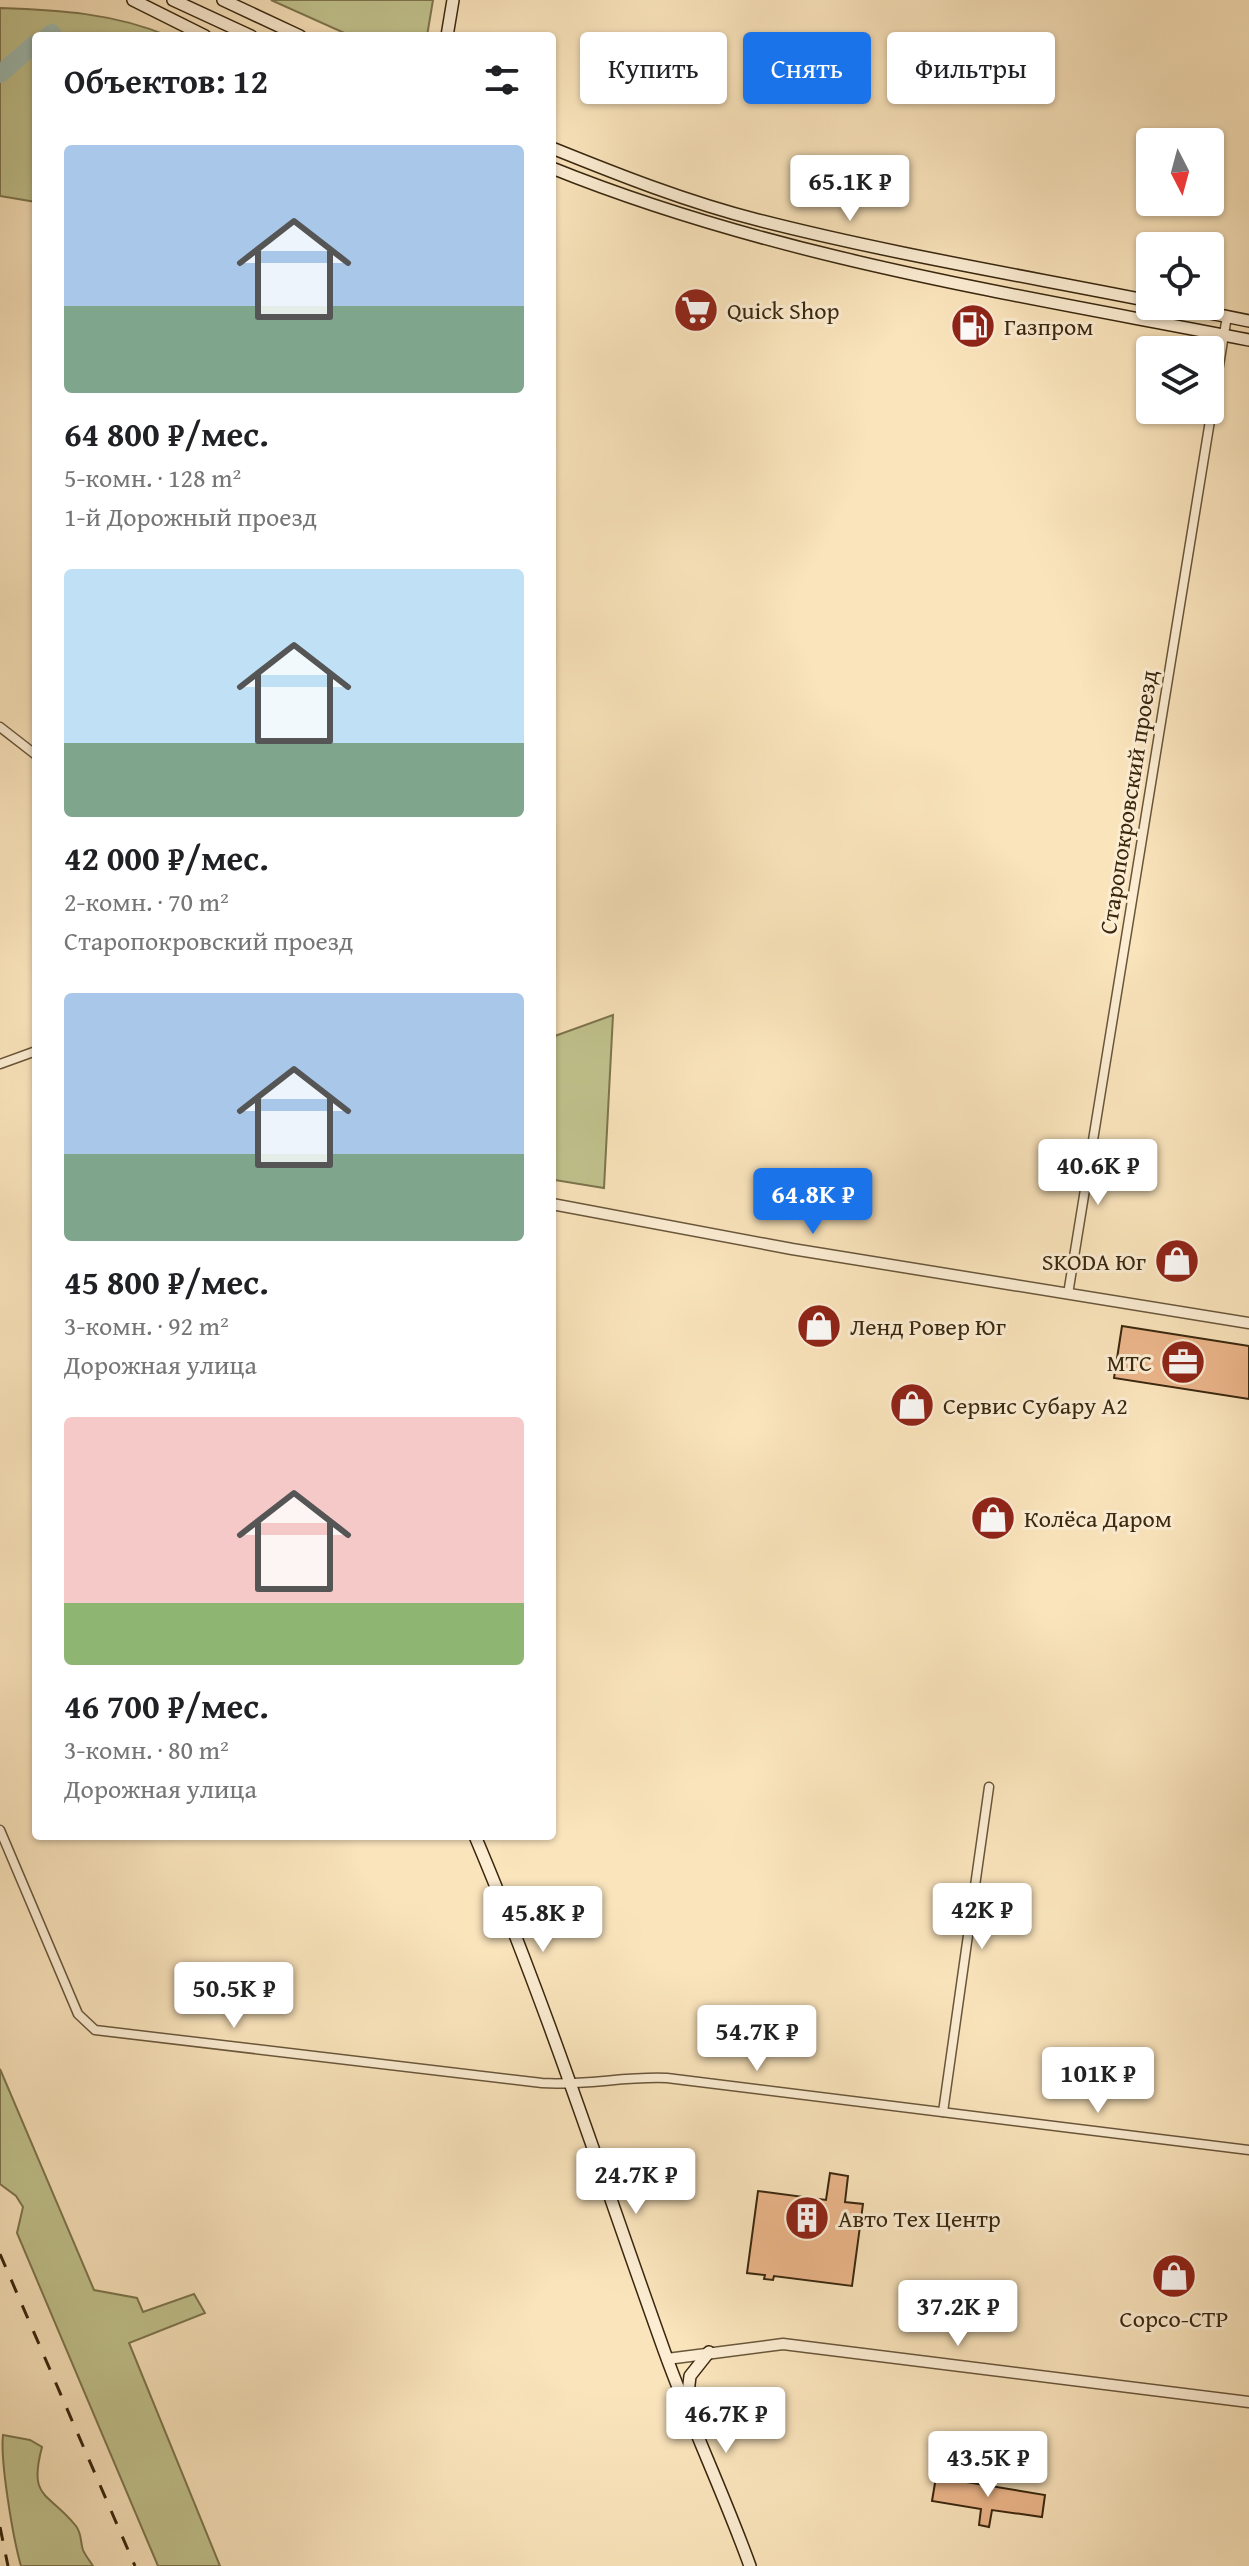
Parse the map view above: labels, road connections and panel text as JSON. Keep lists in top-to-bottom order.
{
  "streets": {
    "street": ["Старопокровский проезд"]
  },
  "places": {
    "supermarket": ["Quick Shop"],
    "fuel station": ["Газпром"],
    "shop": [
      "SKODA Юг",
      "Ленд Ровер Юг",
      "Сервис Субару А2",
      "Колёса Даром",
      "Сорсо-СТР"
    ],
    "office": ["МТС"],
    "building": ["Авто Тех Центр"]
  },
  "north": "bottom",
  "page": {
    "chip": ["Купить", "Снять", "Фильтры"],
    "heading": "Объектов: 12",
    "list": [
      {
        "name": "64 800 ₽/мес.",
        "note": "5-комн. · 128 m² · 1-й Дорожный проезд"
      },
      {
        "name": "42 000 ₽/мес.",
        "note": "2-комн. · 70 m² · Старопокровский проезд"
      },
      {
        "name": "45 800 ₽/мес.",
        "note": "3-комн. · 92 m² · Дорожная улица"
      },
      {
        "name": "46 700 ₽/мес.",
        "note": "3-комн. · 80 m² · Дорожная улица"
      }
    ],
    "price": [
      "65.1K ₽",
      "40.6K ₽",
      "64.8K ₽",
      "42K ₽",
      "45.8K ₽",
      "50.5K ₽",
      "54.7K ₽",
      "101K ₽",
      "24.7K ₽",
      "37.2K ₽",
      "46.7K ₽",
      "43.5K ₽"
    ]
  }
}
